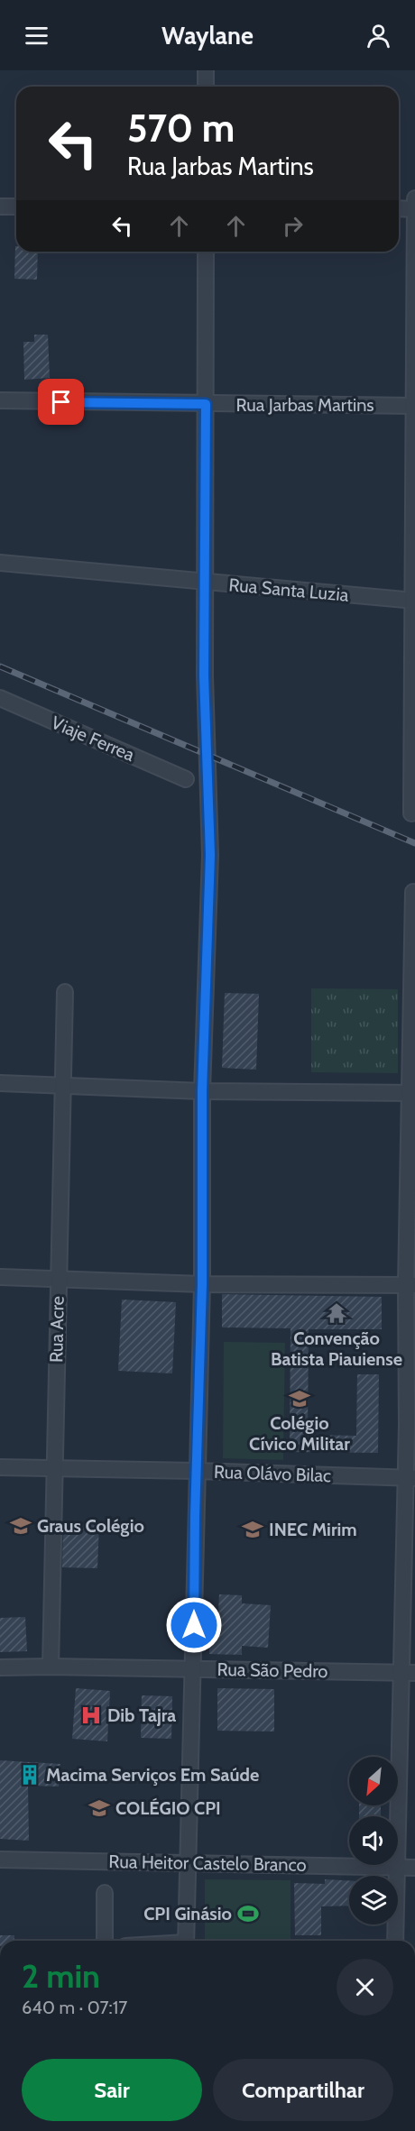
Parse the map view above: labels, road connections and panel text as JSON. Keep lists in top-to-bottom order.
{
  "streets": {
    "street": [
      "Rua Jarbas Martins",
      "Rua Santa Luzia",
      "Viaje Ferrea",
      "Rua Acre",
      "Rua Olávo Bilac",
      "Rua São Pedro",
      "Rua Heitor Castelo Branco"
    ]
  },
  "crossings": [
    ["Rua Acre", "Rua Olávo Bilac"],
    ["Rua Acre", "Rua São Pedro"]
  ],
  "places": {
    "temple": ["Convenção Batista Piauiense"],
    "school or university": [
      "Colégio Cívico Militar",
      "Graus Colégio",
      "INEC Mirim",
      "COLÉGIO CPI"
    ],
    "hospital": ["Dib Tajra"],
    "building": ["Macima Serviços Em Saúde"],
    "sports": ["CPI Ginásio"]
  },
  "north": "bottom left",
  "page": {
    "header": "Waylane",
    "turn": ["570 m", "Rua Jarbas Martins"],
    "heading": ["2 min", "640 m · 07:17"],
    "buttons": ["Sair", "Compartilhar"]
  }
}
